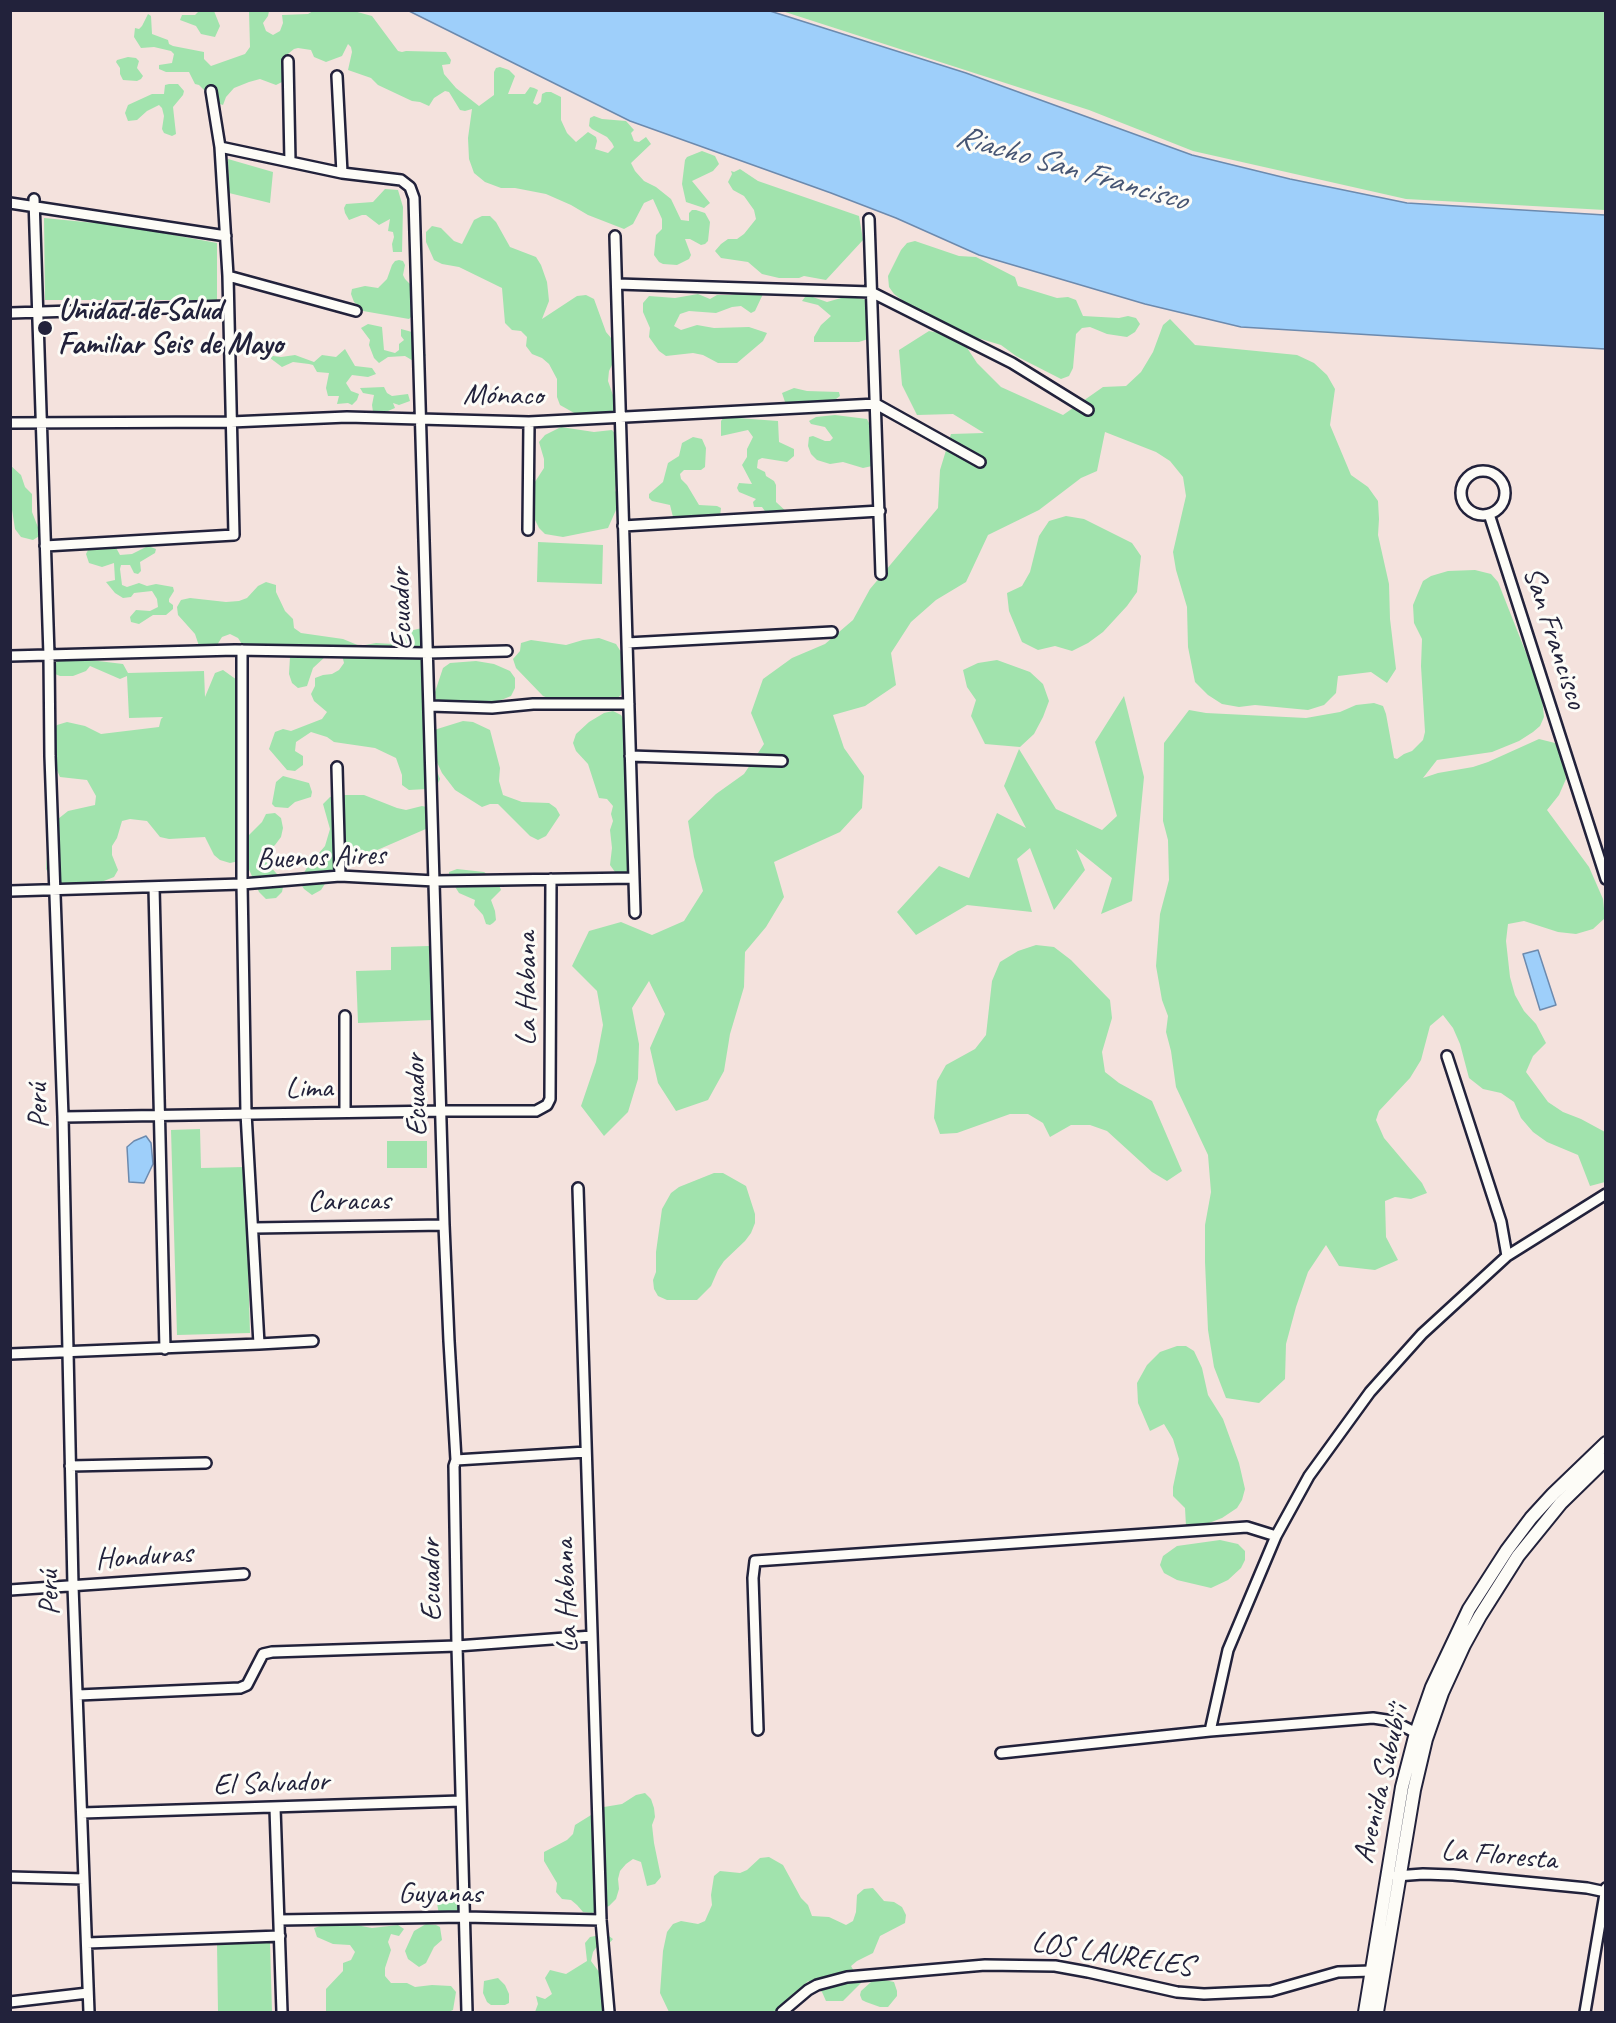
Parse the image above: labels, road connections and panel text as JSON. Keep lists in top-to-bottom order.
{
  "streets": {
    "street": [
      "Mónaco",
      "Ecuador",
      "San Francisco",
      "Buenos Aires",
      "La Habana",
      "Lima",
      "Perú",
      "Caracas",
      "Honduras",
      "El Salvador",
      "Avenida Sububi'i",
      "La Floresta",
      "Guyanas",
      "LOS LAURELES"
    ]
  },
  "crossings": [
    ["Mónaco", "Ecuador"],
    ["Mónaco", "Perú"],
    ["Ecuador", "Buenos Aires"],
    ["Ecuador", "Lima"],
    ["Ecuador", "Caracas"],
    ["Ecuador", "El Salvador"],
    ["Ecuador", "Guyanas"],
    ["Buenos Aires", "La Habana"],
    ["Buenos Aires", "Perú"],
    ["La Habana", "Lima"],
    ["La Habana", "Guyanas"],
    ["Lima", "Perú"],
    ["Perú", "Honduras"],
    ["Perú", "El Salvador"],
    ["Avenida Sububi'i", "La Floresta"],
    ["Avenida Sububi'i", "LOS LAURELES"]
  ],
  "water": ["Riacho San Francisco"],
  "places": ["Unidad de Salud Familiar Seis de Mayo"]
}
